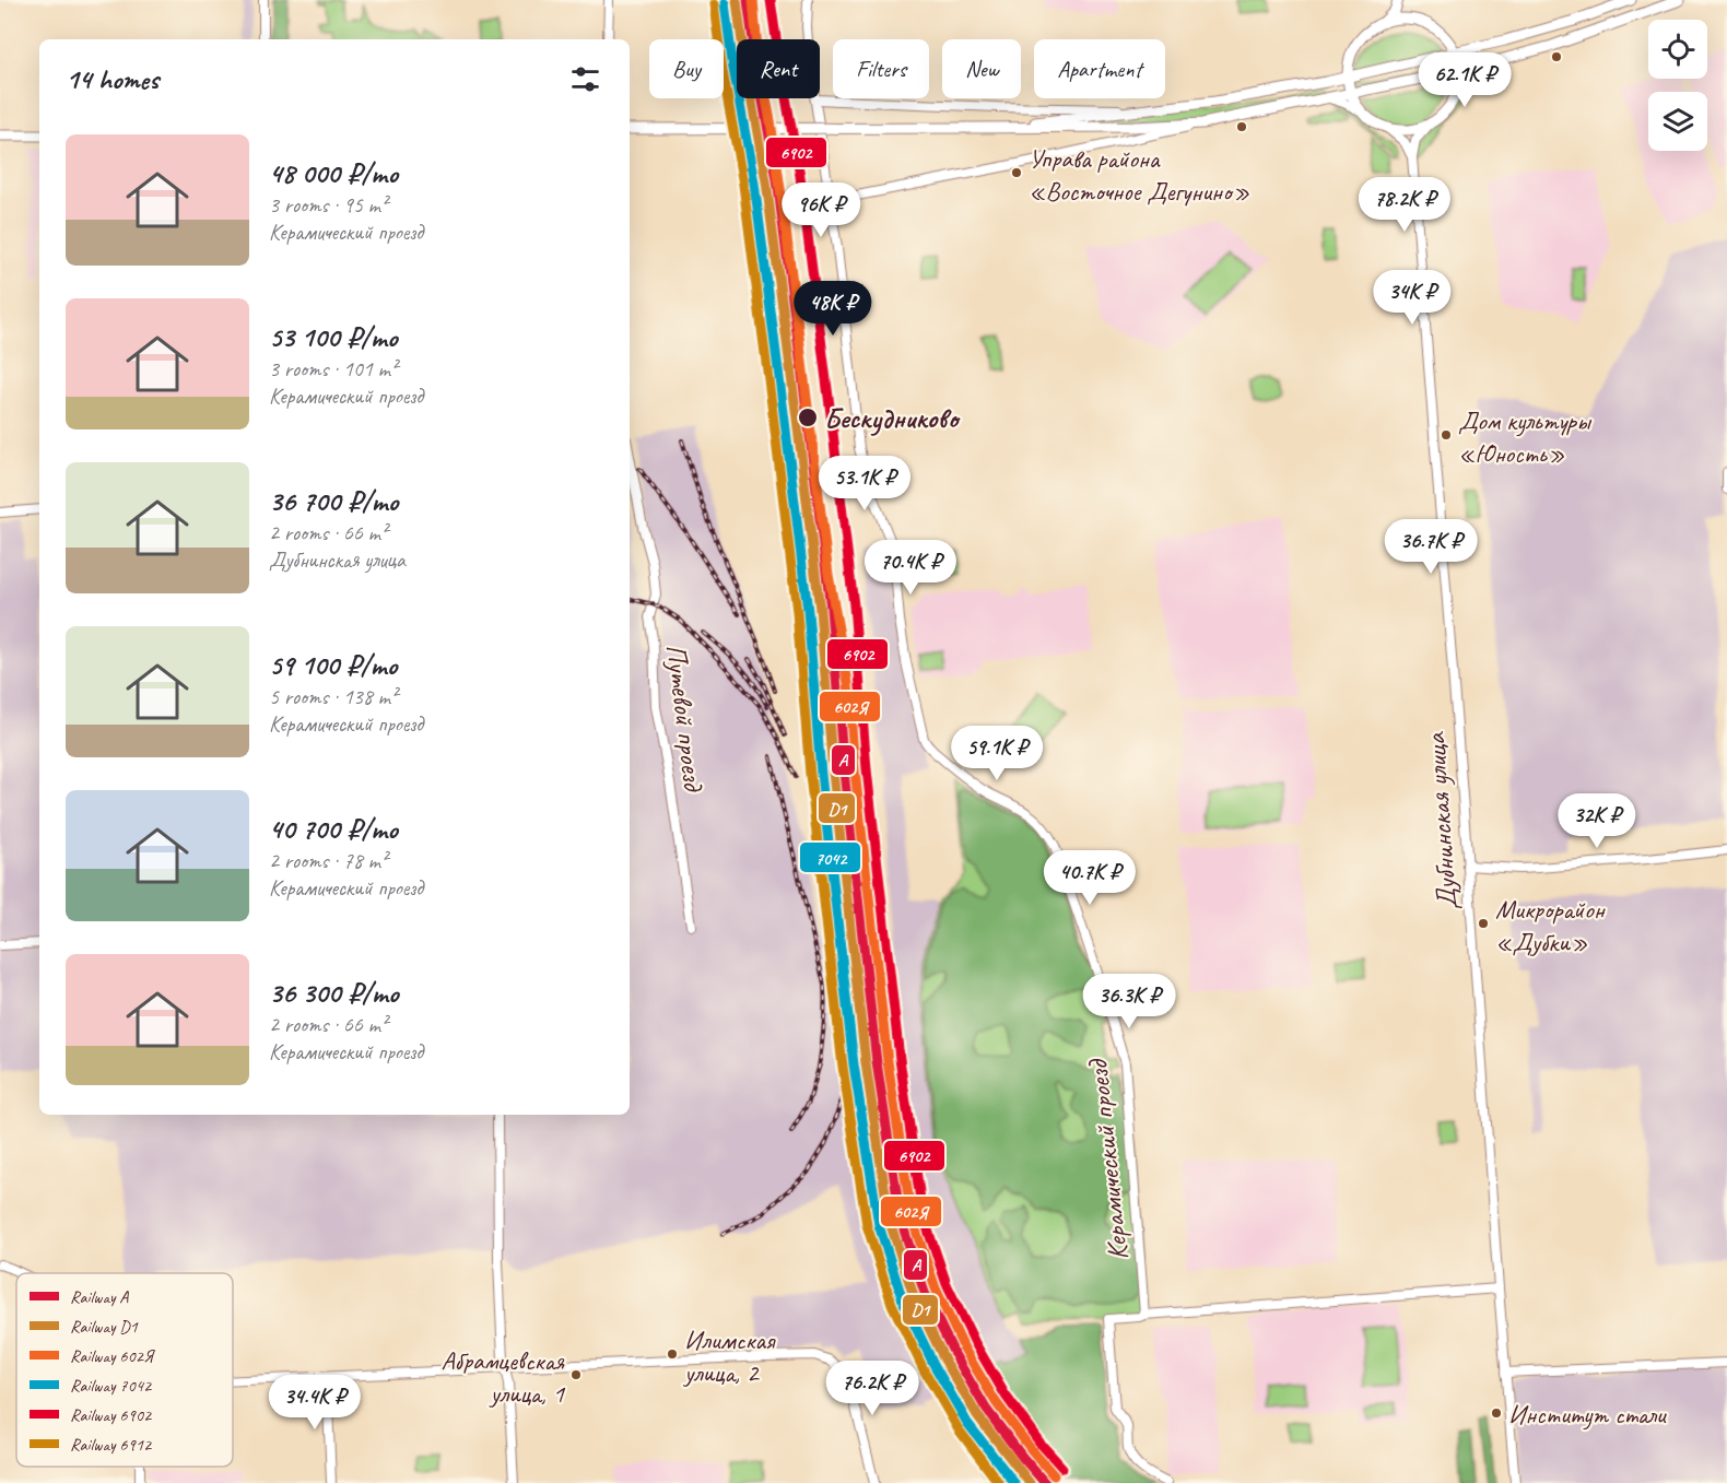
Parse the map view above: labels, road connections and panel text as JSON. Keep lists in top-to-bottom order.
{
  "streets": {
    "street": ["Путевой проезд", "Дубнинская улица", "Керамический проезд"]
  },
  "places": [
    "Управа района «Восточное Дегунино»",
    "Бескудниково",
    "Дом культуры «Юность»",
    "Микрорайон «Дубки»",
    "Илимская улица, 2",
    "Абрамцевская улица, 1",
    "Институт стали"
  ],
  "lines": [
    "rail line A",
    "rail line 602Я",
    "rail line 6902",
    "rail line D1",
    "rail line 7042",
    "rail line 6912"
  ],
  "legend": [
    "Railway A",
    "Railway D1",
    "Railway 602Я",
    "Railway 7042",
    "Railway 6902",
    "Railway 6912"
  ],
  "page": {
    "chip": [
      "Buy",
      "Rent",
      "Filters",
      "New",
      "Apartment"
    ],
    "heading": "14 homes",
    "price": [
      "62.1K ₽",
      "78.2K ₽",
      "96K ₽",
      "34K ₽",
      "48K ₽",
      "53.1K ₽",
      "36.7K ₽",
      "70.4K ₽",
      "59.1K ₽",
      "32K ₽",
      "40.7K ₽",
      "36.3K ₽",
      "76.2K ₽",
      "34.4K ₽"
    ],
    "list": [
      {
        "name": "48 000 ₽/mo",
        "note": "3 rooms · 95 m² · Керамический проезд"
      },
      {
        "name": "53 100 ₽/mo",
        "note": "3 rooms · 101 m² · Керамический проезд"
      },
      {
        "name": "36 700 ₽/mo",
        "note": "2 rooms · 66 m² · Дубнинская улица"
      },
      {
        "name": "59 100 ₽/mo",
        "note": "5 rooms · 138 m² · Керамический проезд"
      },
      {
        "name": "40 700 ₽/mo",
        "note": "2 rooms · 78 m² · Керамический проезд"
      },
      {
        "name": "36 300 ₽/mo",
        "note": "2 rooms · 66 m² · Керамический проезд"
      }
    ]
  }
}
